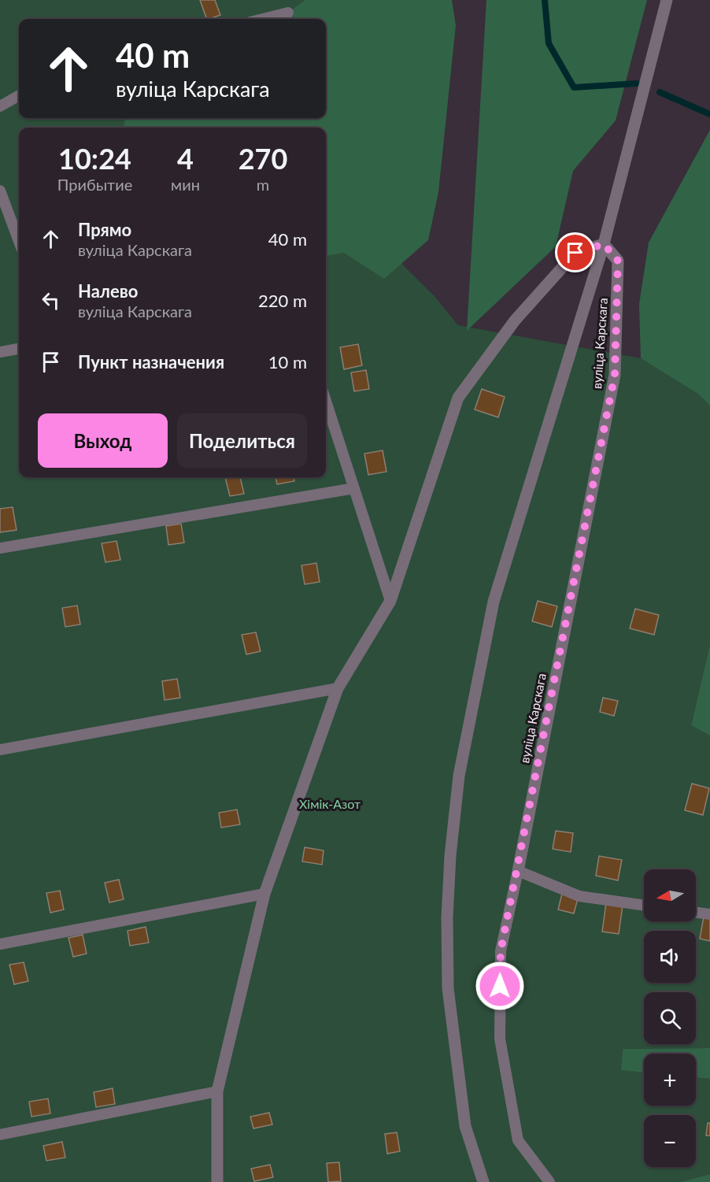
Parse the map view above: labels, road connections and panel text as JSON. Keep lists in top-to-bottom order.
{
  "streets": {
    "street": ["вуліца Карскага"]
  },
  "parks": ["Хімік-Азот"],
  "north": "left",
  "page": {
    "turn": ["40 m", "вуліца Карскага"],
    "eta": [
      "10:24",
      "Прибытие",
      "4",
      "мин",
      "270",
      "m"
    ],
    "list": [
      {
        "name": "Прямо",
        "note": "вуліца Карскага",
        "value": "40 m"
      },
      {
        "name": "Налево",
        "note": "вуліца Карскага",
        "value": "220 m"
      },
      {
        "name": "Пункт назначения",
        "value": "10 m"
      }
    ],
    "buttons": ["Выход", "Поделиться"],
    "map_buttons": ["+", "−"]
  }
}
